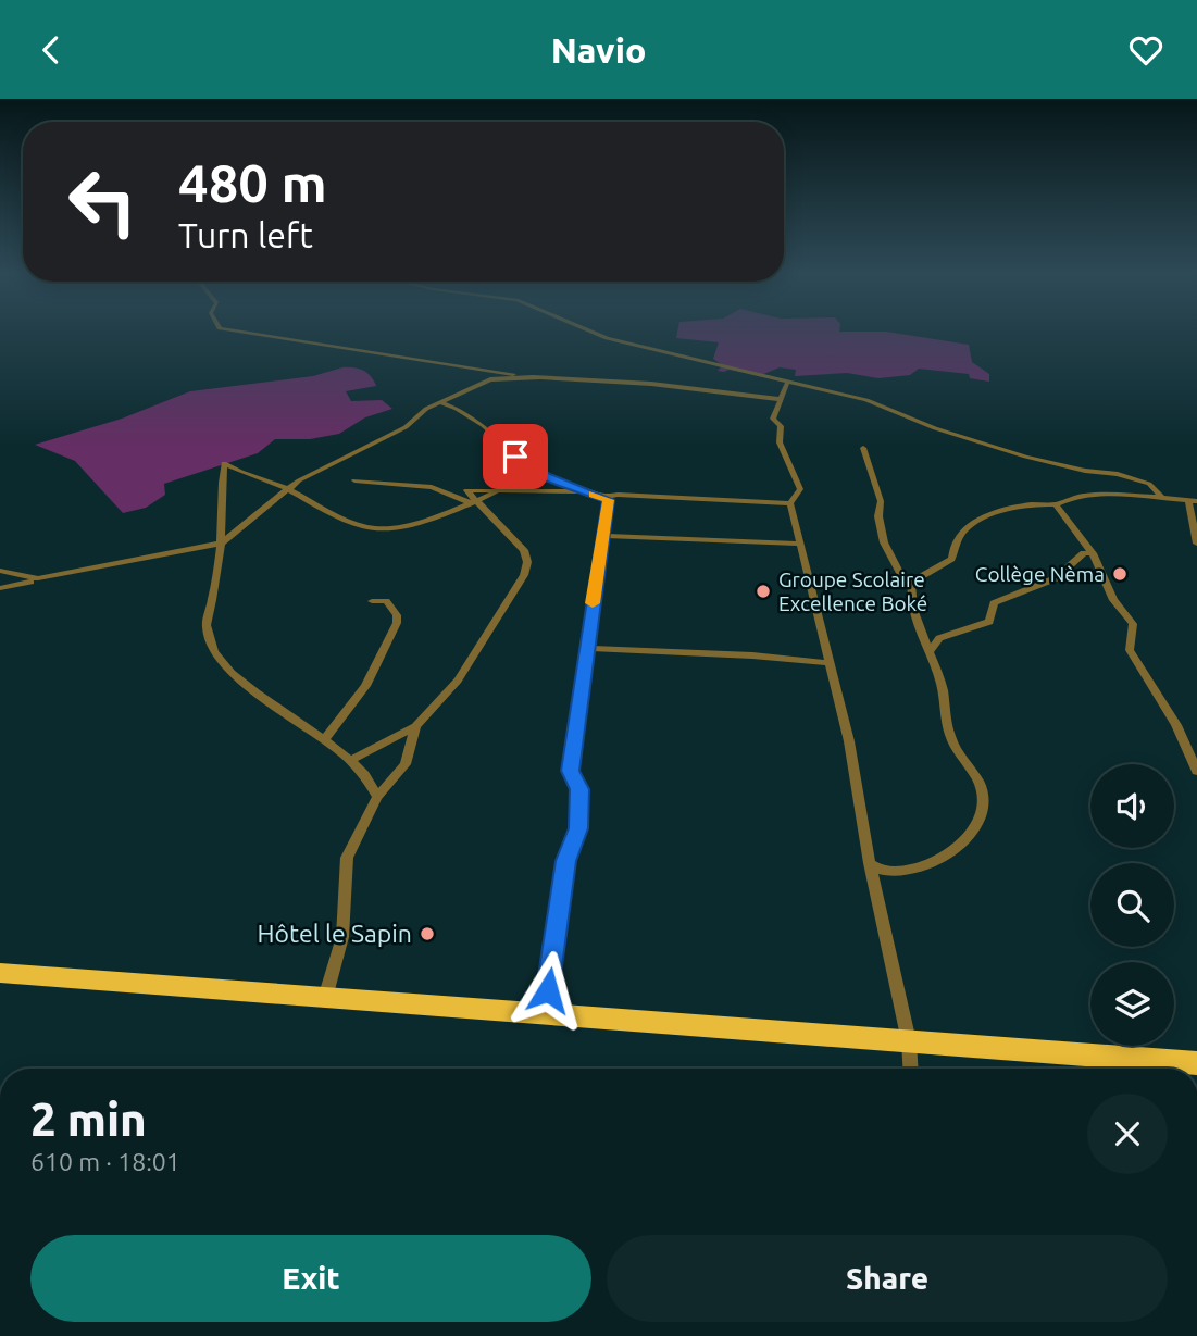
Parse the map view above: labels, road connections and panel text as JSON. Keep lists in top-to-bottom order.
{
  "places": ["Collège Nèma", "Groupe Scolaire Excellence Boké", "Hôtel le Sapin"],
  "page": {
    "header": "Navio",
    "turn": ["480 m", "Turn left"],
    "heading": ["2 min", "610 m · 18:01"],
    "buttons": ["Exit", "Share"]
  }
}
